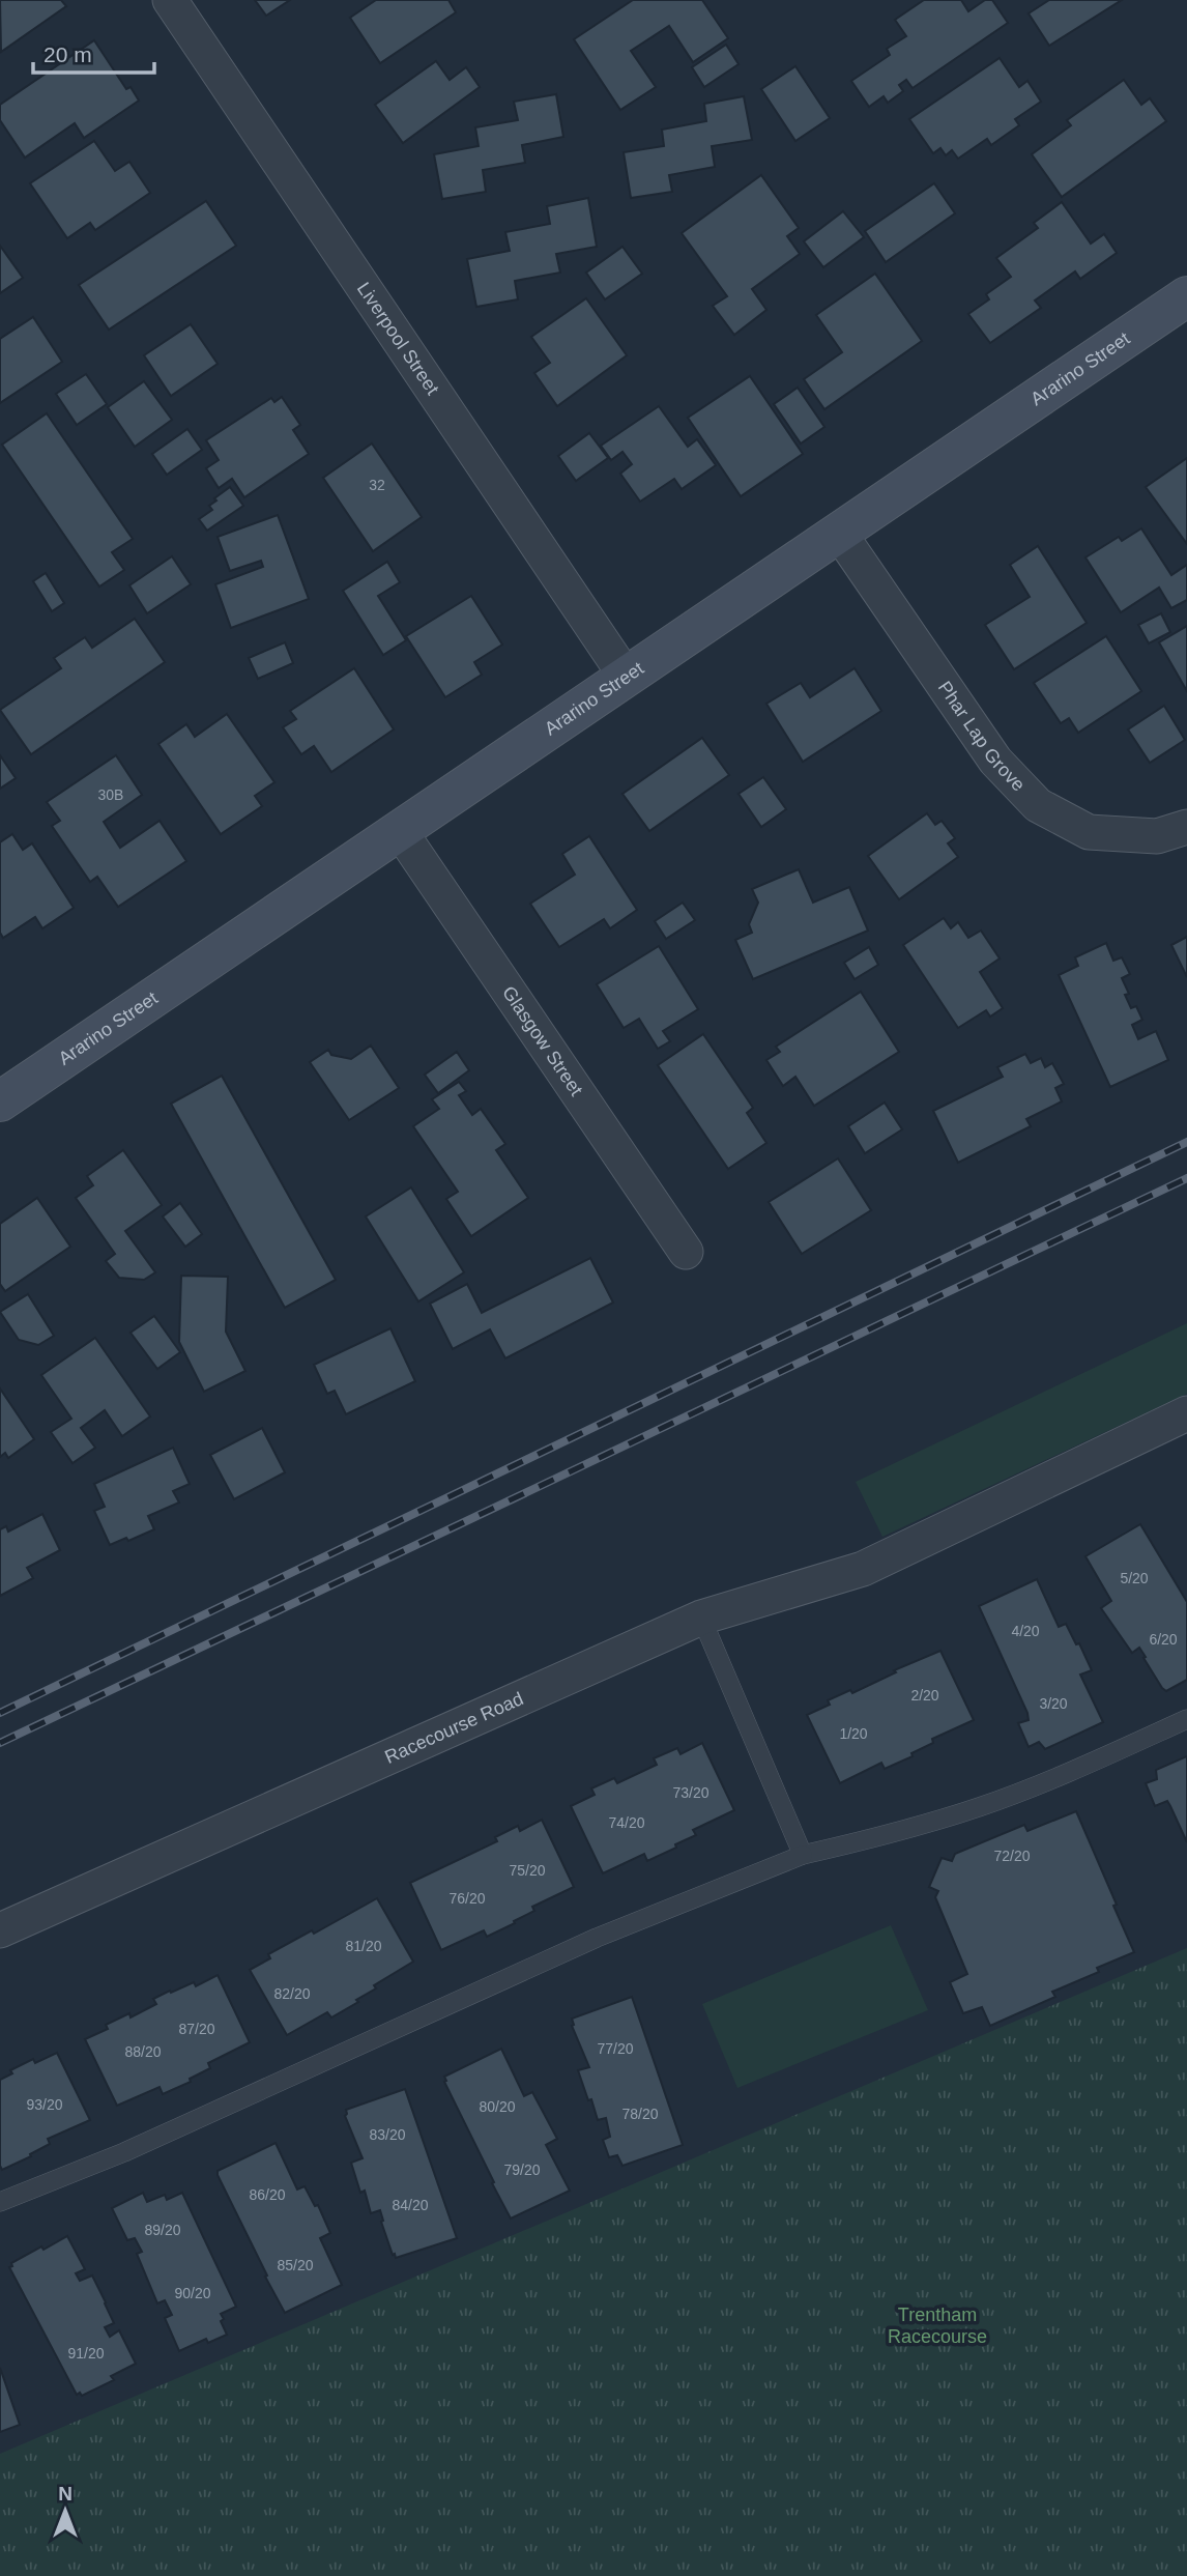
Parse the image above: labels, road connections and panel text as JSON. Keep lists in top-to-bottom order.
{
  "streets": {
    "street": [
      "Liverpool Street",
      "Ararino Street",
      "Phar Lap Grove",
      "Glasgow Street",
      "Racecourse Road"
    ]
  },
  "crossings": [
    ["Liverpool Street", "Ararino Street"],
    ["Ararino Street", "Phar Lap Grove"],
    ["Ararino Street", "Glasgow Street"]
  ],
  "parks": ["Trentham Racecourse"],
  "house_numbers": [
    "32",
    "30B",
    "5/20",
    "4/20",
    "6/20",
    "2/20",
    "3/20",
    "1/20",
    "73/20",
    "74/20",
    "72/20",
    "75/20",
    "76/20",
    "81/20",
    "82/20",
    "87/20",
    "77/20",
    "88/20",
    "93/20",
    "80/20",
    "78/20",
    "83/20",
    "79/20",
    "86/20",
    "84/20",
    "89/20",
    "85/20",
    "90/20",
    "91/20"
  ],
  "scale_bar": "20 m",
  "north": "top"
}
